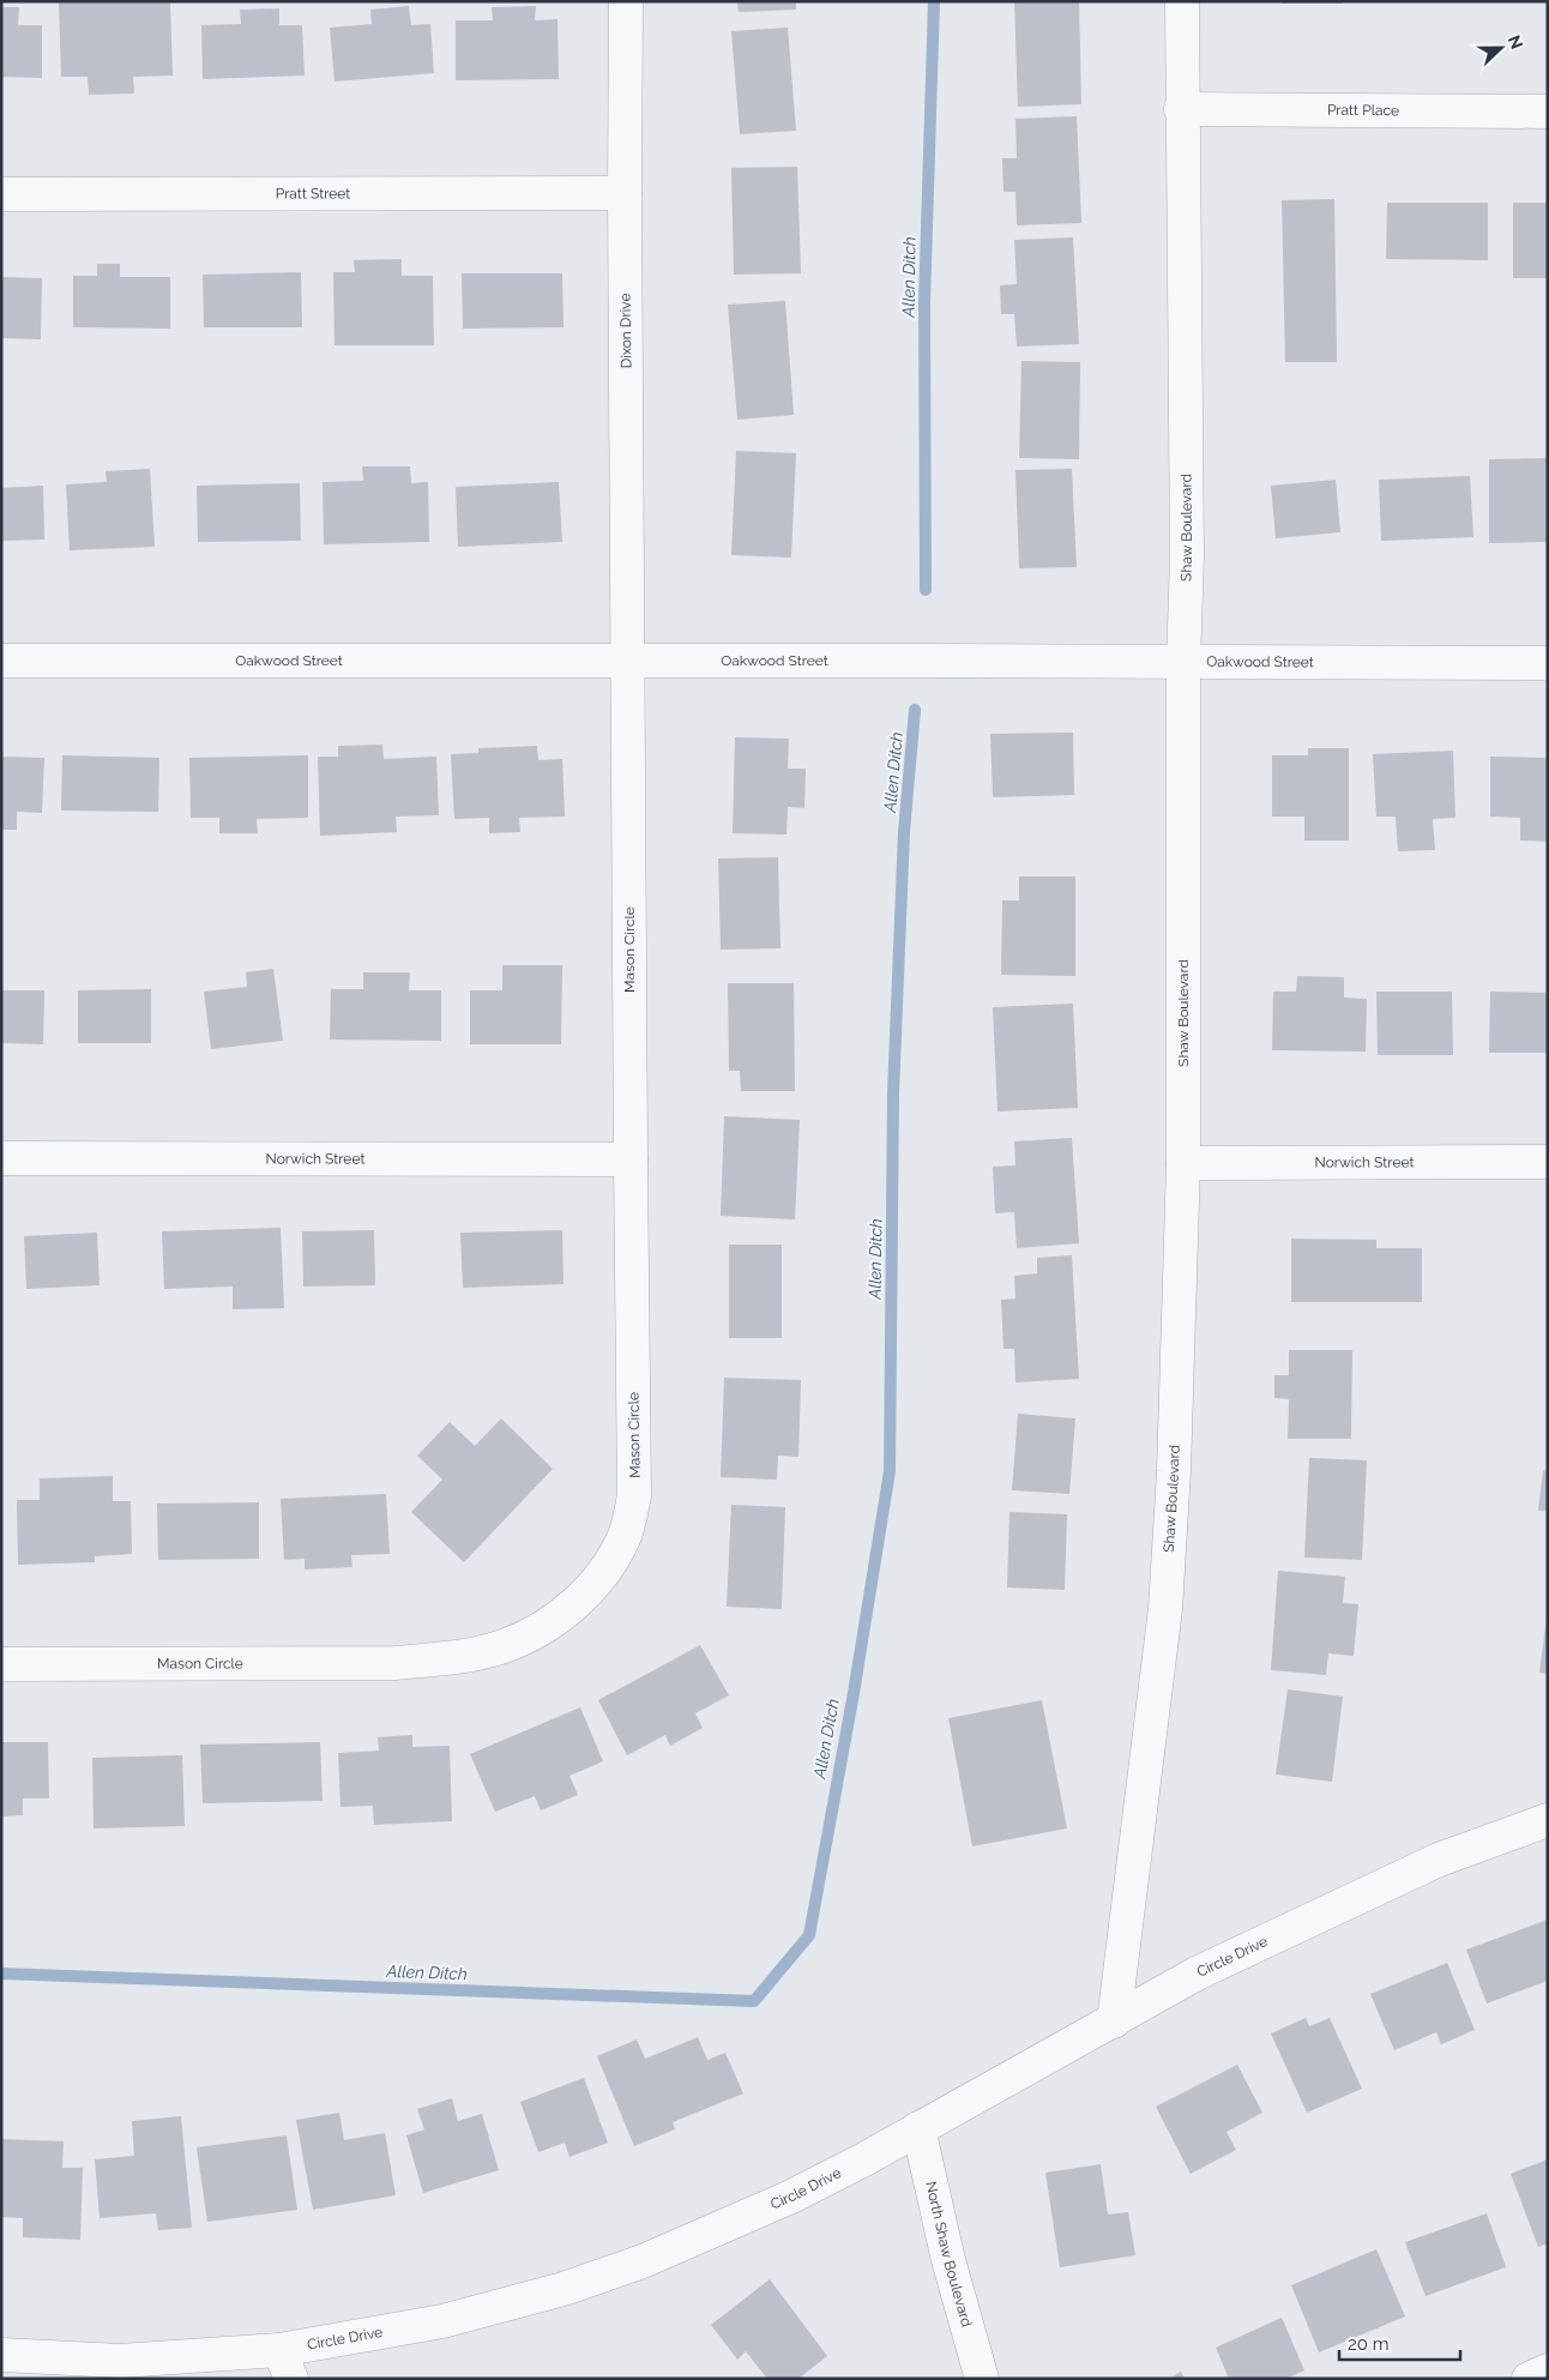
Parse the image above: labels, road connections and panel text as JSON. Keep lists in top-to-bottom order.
{
  "streets": {
    "street": [
      "Pratt Place",
      "Pratt Street",
      "Dixon Drive",
      "Shaw Boulevard",
      "Oakwood Street",
      "Mason Circle",
      "Norwich Street",
      "Circle Drive",
      "North Shaw Boulevard"
    ]
  },
  "crossings": [
    ["Pratt Place", "Shaw Boulevard"],
    ["Pratt Street", "Dixon Drive"],
    ["Dixon Drive", "Oakwood Street"],
    ["Dixon Drive", "Mason Circle"],
    ["Shaw Boulevard", "Oakwood Street"],
    ["Shaw Boulevard", "Norwich Street"],
    ["Shaw Boulevard", "Circle Drive"],
    ["Oakwood Street", "Mason Circle"],
    ["Mason Circle", "Norwich Street"],
    ["Circle Drive", "North Shaw Boulevard"]
  ],
  "water": ["Allen Ditch"],
  "scale_bar": "20 m",
  "north": "right"
}
